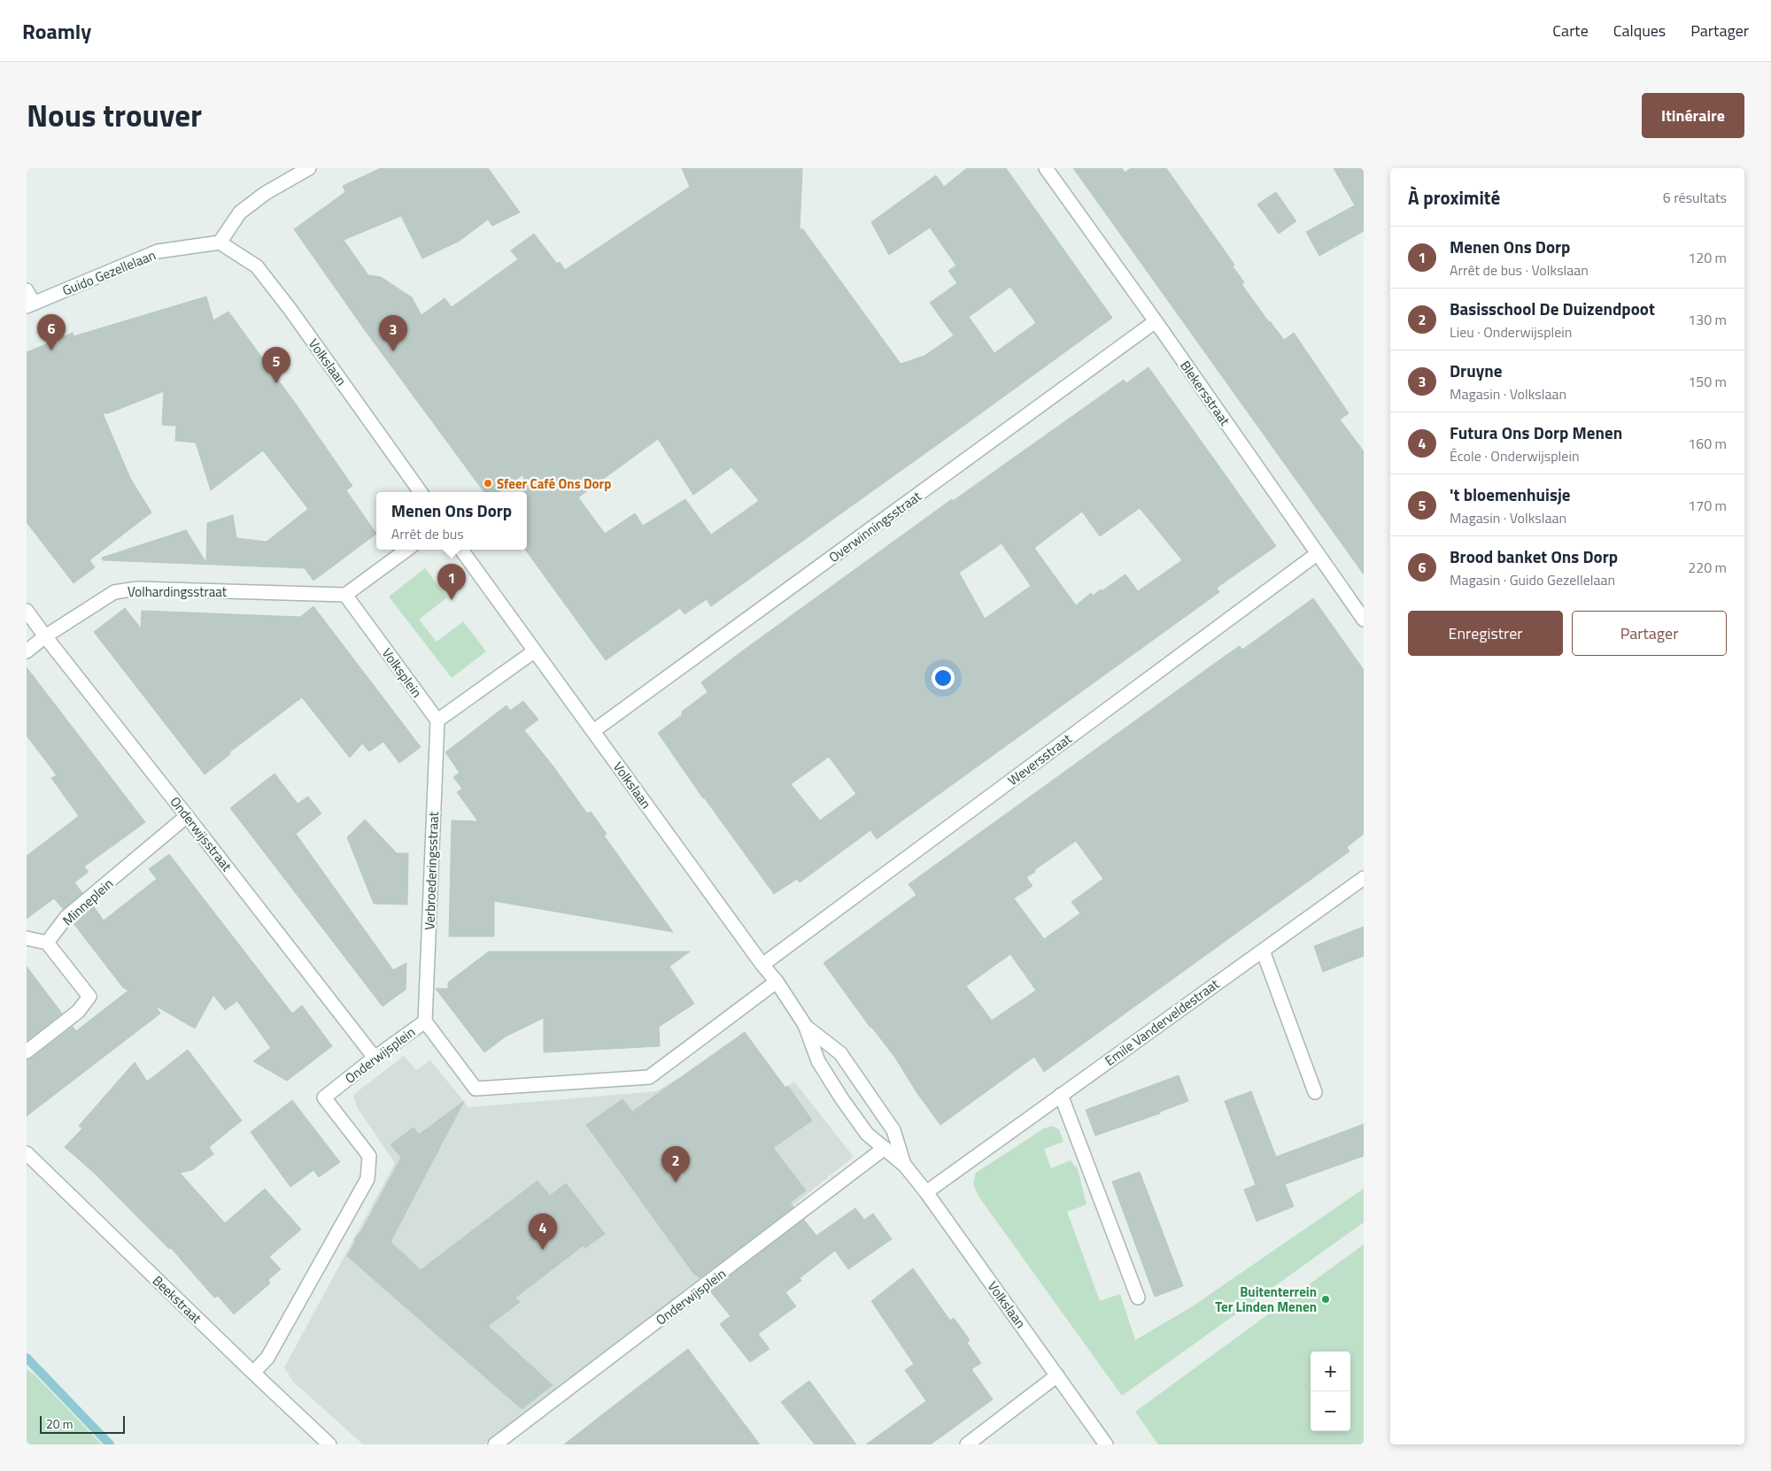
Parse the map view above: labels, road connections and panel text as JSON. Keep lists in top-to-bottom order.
{
  "streets": {
    "street": [
      "Guido Gezellelaan",
      "Volkslaan",
      "Blekersstraat",
      "Overwinningsstraat",
      "Volhardingsstraat",
      "Volksplein",
      "Weversstraat",
      "Onderwijsstraat",
      "Verbroederingsstraat",
      "Minneplein",
      "Emile Vanderveldestraat",
      "Onderwijsplein",
      "Beekstraat"
    ]
  },
  "crossings": [
    ["Guido Gezellelaan", "Volkslaan"],
    ["Volkslaan", "Overwinningsstraat"],
    ["Volkslaan", "Weversstraat"],
    ["Volkslaan", "Emile Vanderveldestraat"],
    ["Volkslaan", "Onderwijsplein"],
    ["Blekersstraat", "Overwinningsstraat"],
    ["Blekersstraat", "Weversstraat"],
    ["Volhardingsstraat", "Volksplein"],
    ["Volhardingsstraat", "Onderwijsstraat"],
    ["Volksplein", "Verbroederingsstraat"],
    ["Onderwijsstraat", "Minneplein"],
    ["Onderwijsstraat", "Onderwijsplein"],
    ["Verbroederingsstraat", "Onderwijsplein"],
    ["Onderwijsplein", "Beekstraat"]
  ],
  "places": ["Sfeer Café Ons Dorp", "Buitenterrein Ter Linden Menen"],
  "scale_bar": "20 m",
  "page": {
    "header": "Roamly",
    "nav": ["Carte", "Calques", "Partager"],
    "title": "Nous trouver",
    "buttons": [
      "Itinéraire",
      ["Enregistrer", "Partager"]
    ],
    "heading": ["À proximité", "6 résultats"],
    "list": [
      {
        "mark": "1",
        "name": "Menen Ons Dorp",
        "note": "Arrêt de bus · Volkslaan",
        "value": "120 m"
      },
      {
        "mark": "2",
        "name": "Basisschool De Duizendpoot",
        "note": "Lieu · Onderwijsplein",
        "value": "130 m"
      },
      {
        "mark": "3",
        "name": "Druyne",
        "note": "Magasin · Volkslaan",
        "value": "150 m"
      },
      {
        "mark": "4",
        "name": "Futura Ons Dorp Menen",
        "note": "École · Onderwijsplein",
        "value": "160 m"
      },
      {
        "mark": "5",
        "name": "'t bloemenhuisje",
        "note": "Magasin · Volkslaan",
        "value": "170 m"
      },
      {
        "mark": "6",
        "name": "Brood banket Ons Dorp",
        "note": "Magasin · Guido Gezellelaan",
        "value": "220 m"
      }
    ],
    "pins": [
      "6",
      "3",
      "5",
      "1",
      "2",
      "4"
    ],
    "popup": ["Menen Ons Dorp", "Arrêt de bus"],
    "map_buttons": ["+", "−"],
    "scale": "20 m"
  }
}
